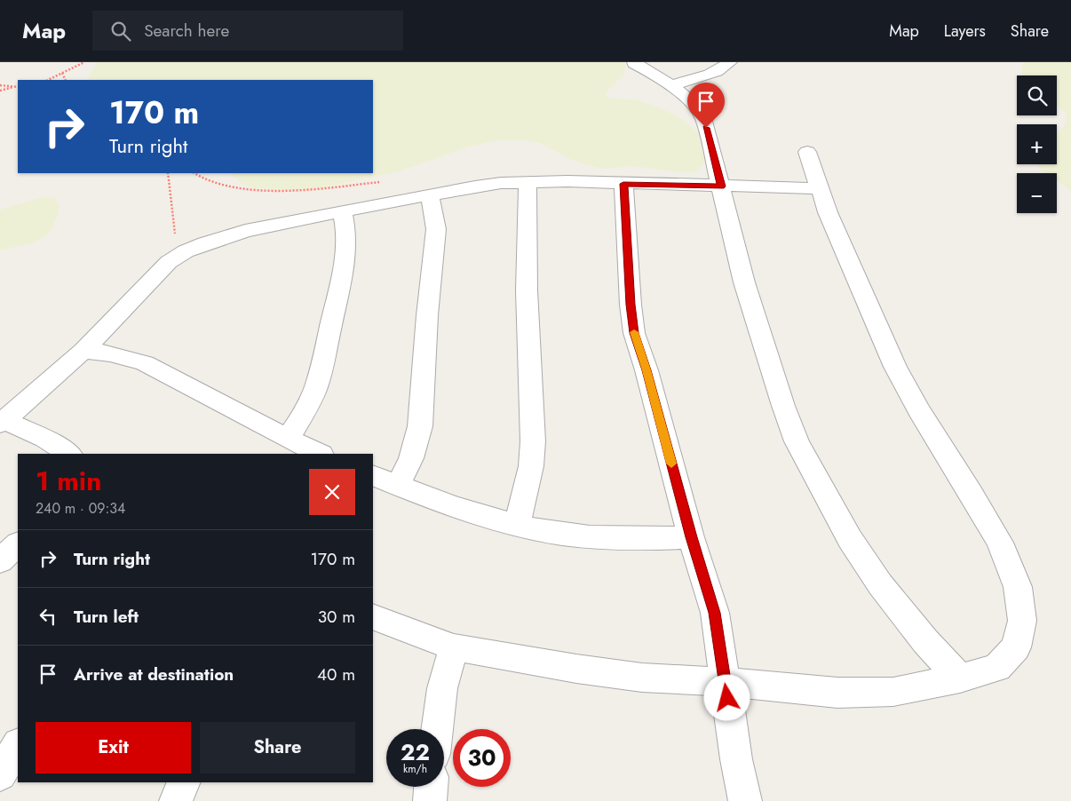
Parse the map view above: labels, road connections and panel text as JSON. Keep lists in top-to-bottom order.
{
  "page": {
    "header": "Map",
    "search": "Search here",
    "nav": ["Map", "Layers", "Share"],
    "map_buttons": ["+", "−"],
    "turn": ["170 m", "Turn right"],
    "heading": ["1 min", "240 m · 09:34"],
    "list": [
      {
        "name": "Turn right",
        "value": "170 m"
      },
      {
        "name": "Turn left",
        "value": "30 m"
      },
      {
        "name": "Arrive at destination",
        "value": "40 m"
      }
    ],
    "buttons": ["Exit", "Share"],
    "speed": "22 km/h",
    "limit": "30"
  }
}
